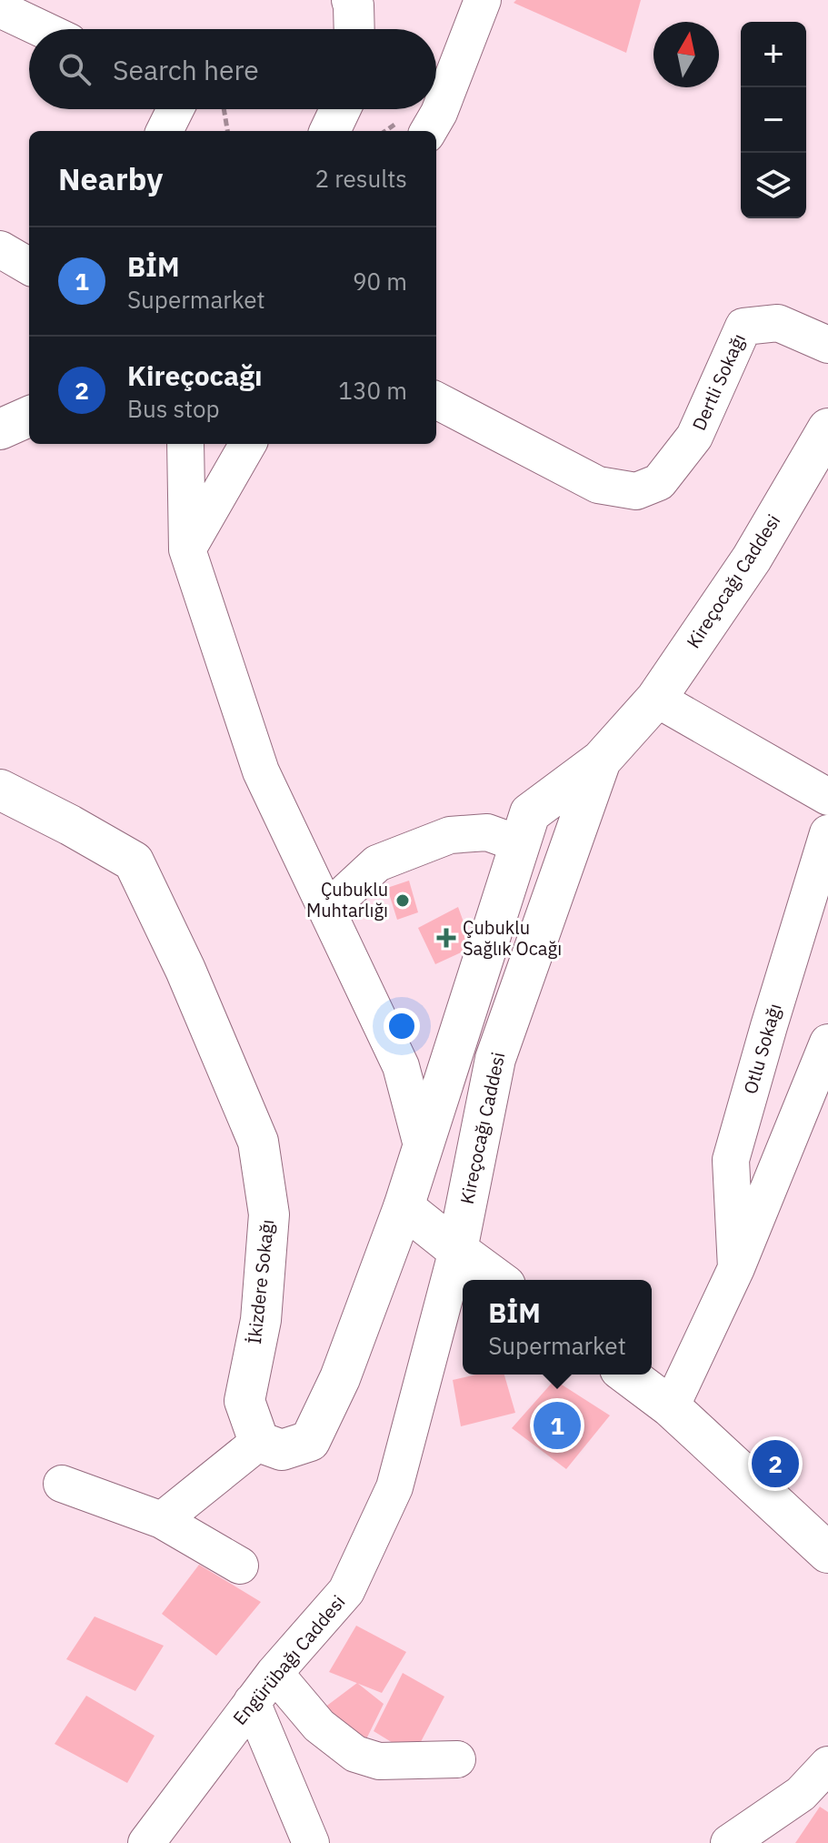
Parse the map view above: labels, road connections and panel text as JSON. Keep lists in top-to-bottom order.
{
  "streets": {
    "main road": ["Kireçocağı Caddesi", "İkizdere Sokağı"],
    "street": ["Dertli Sokağı", "Otlu Sokağı", "Engürübağı Caddesi"]
  },
  "crossings": [
    ["Kireçocağı Caddesi", "Engürübağı Caddesi"]
  ],
  "places": {
    "other": ["Çubuklu Muhtarlığı"],
    "health": ["Çubuklu Sağlık Ocağı"]
  },
  "north": "top",
  "page": {
    "map_buttons": ["+", "−"],
    "search": "Search here",
    "heading": ["Nearby", "2 results"],
    "list": [
      {
        "mark": "1",
        "name": "BİM",
        "note": "Supermarket",
        "value": "90 m"
      },
      {
        "mark": "2",
        "name": "Kireçocağı",
        "note": "Bus stop",
        "value": "130 m"
      }
    ],
    "popup": ["BİM", "Supermarket"],
    "pins": ["1", "2"]
  }
}
